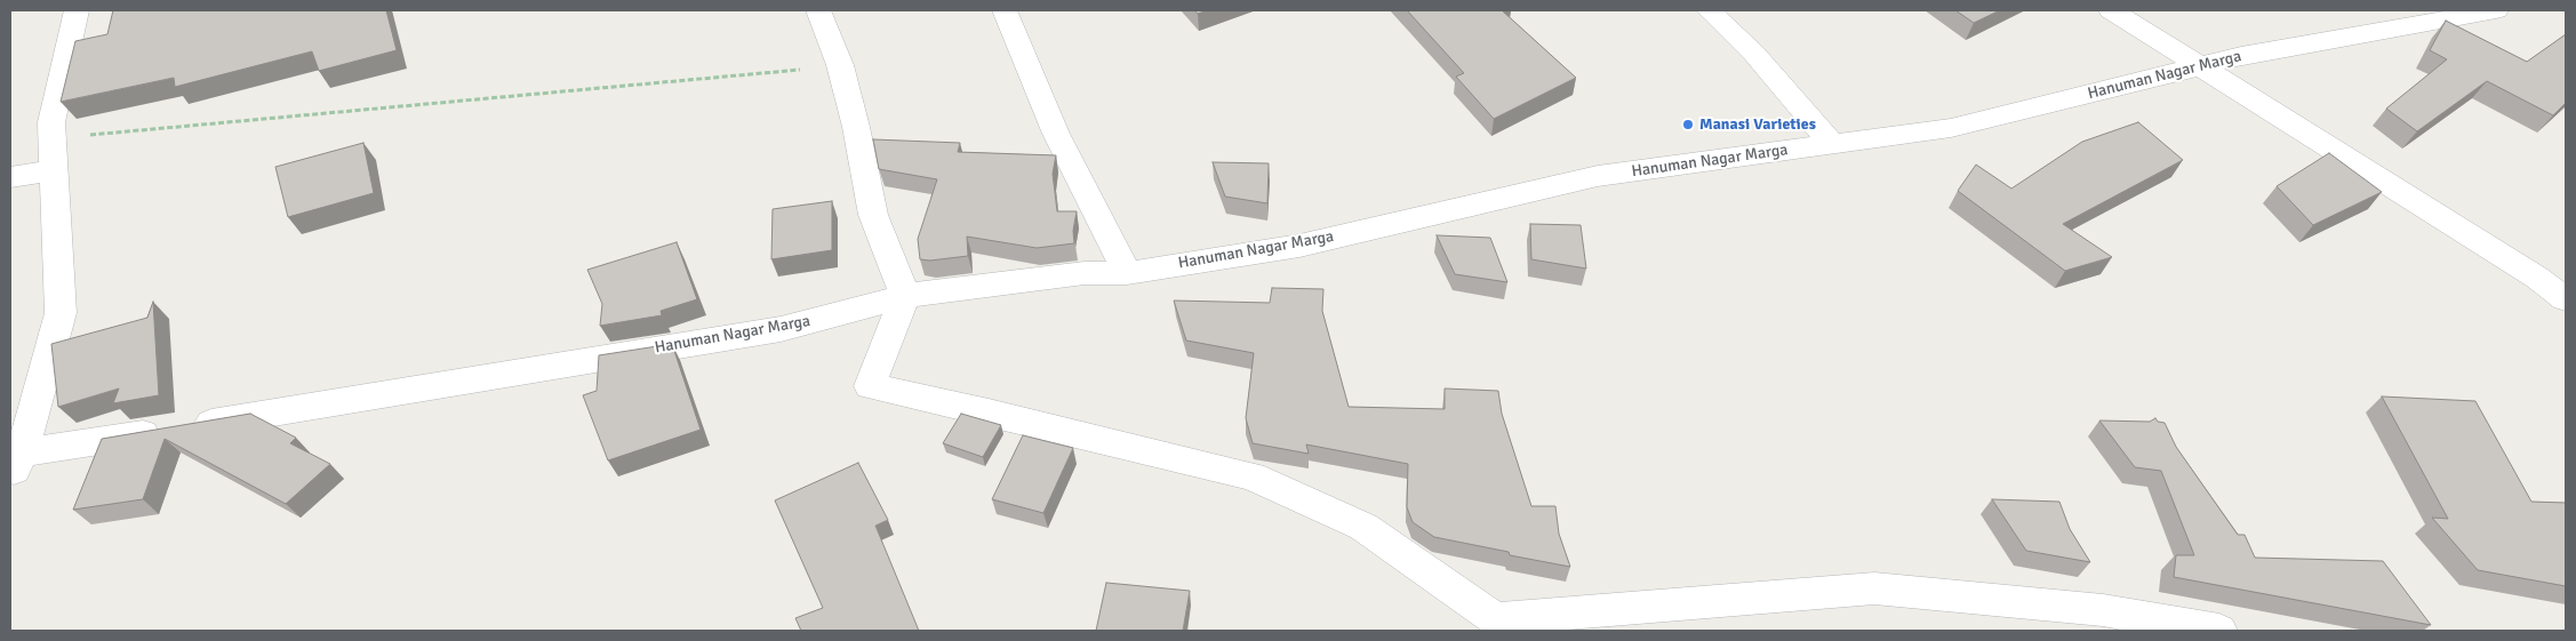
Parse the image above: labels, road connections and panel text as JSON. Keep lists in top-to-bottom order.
{
  "streets": {
    "street": ["Hanuman Nagar Marga"]
  },
  "places": ["Manasi Varieties"]
}
